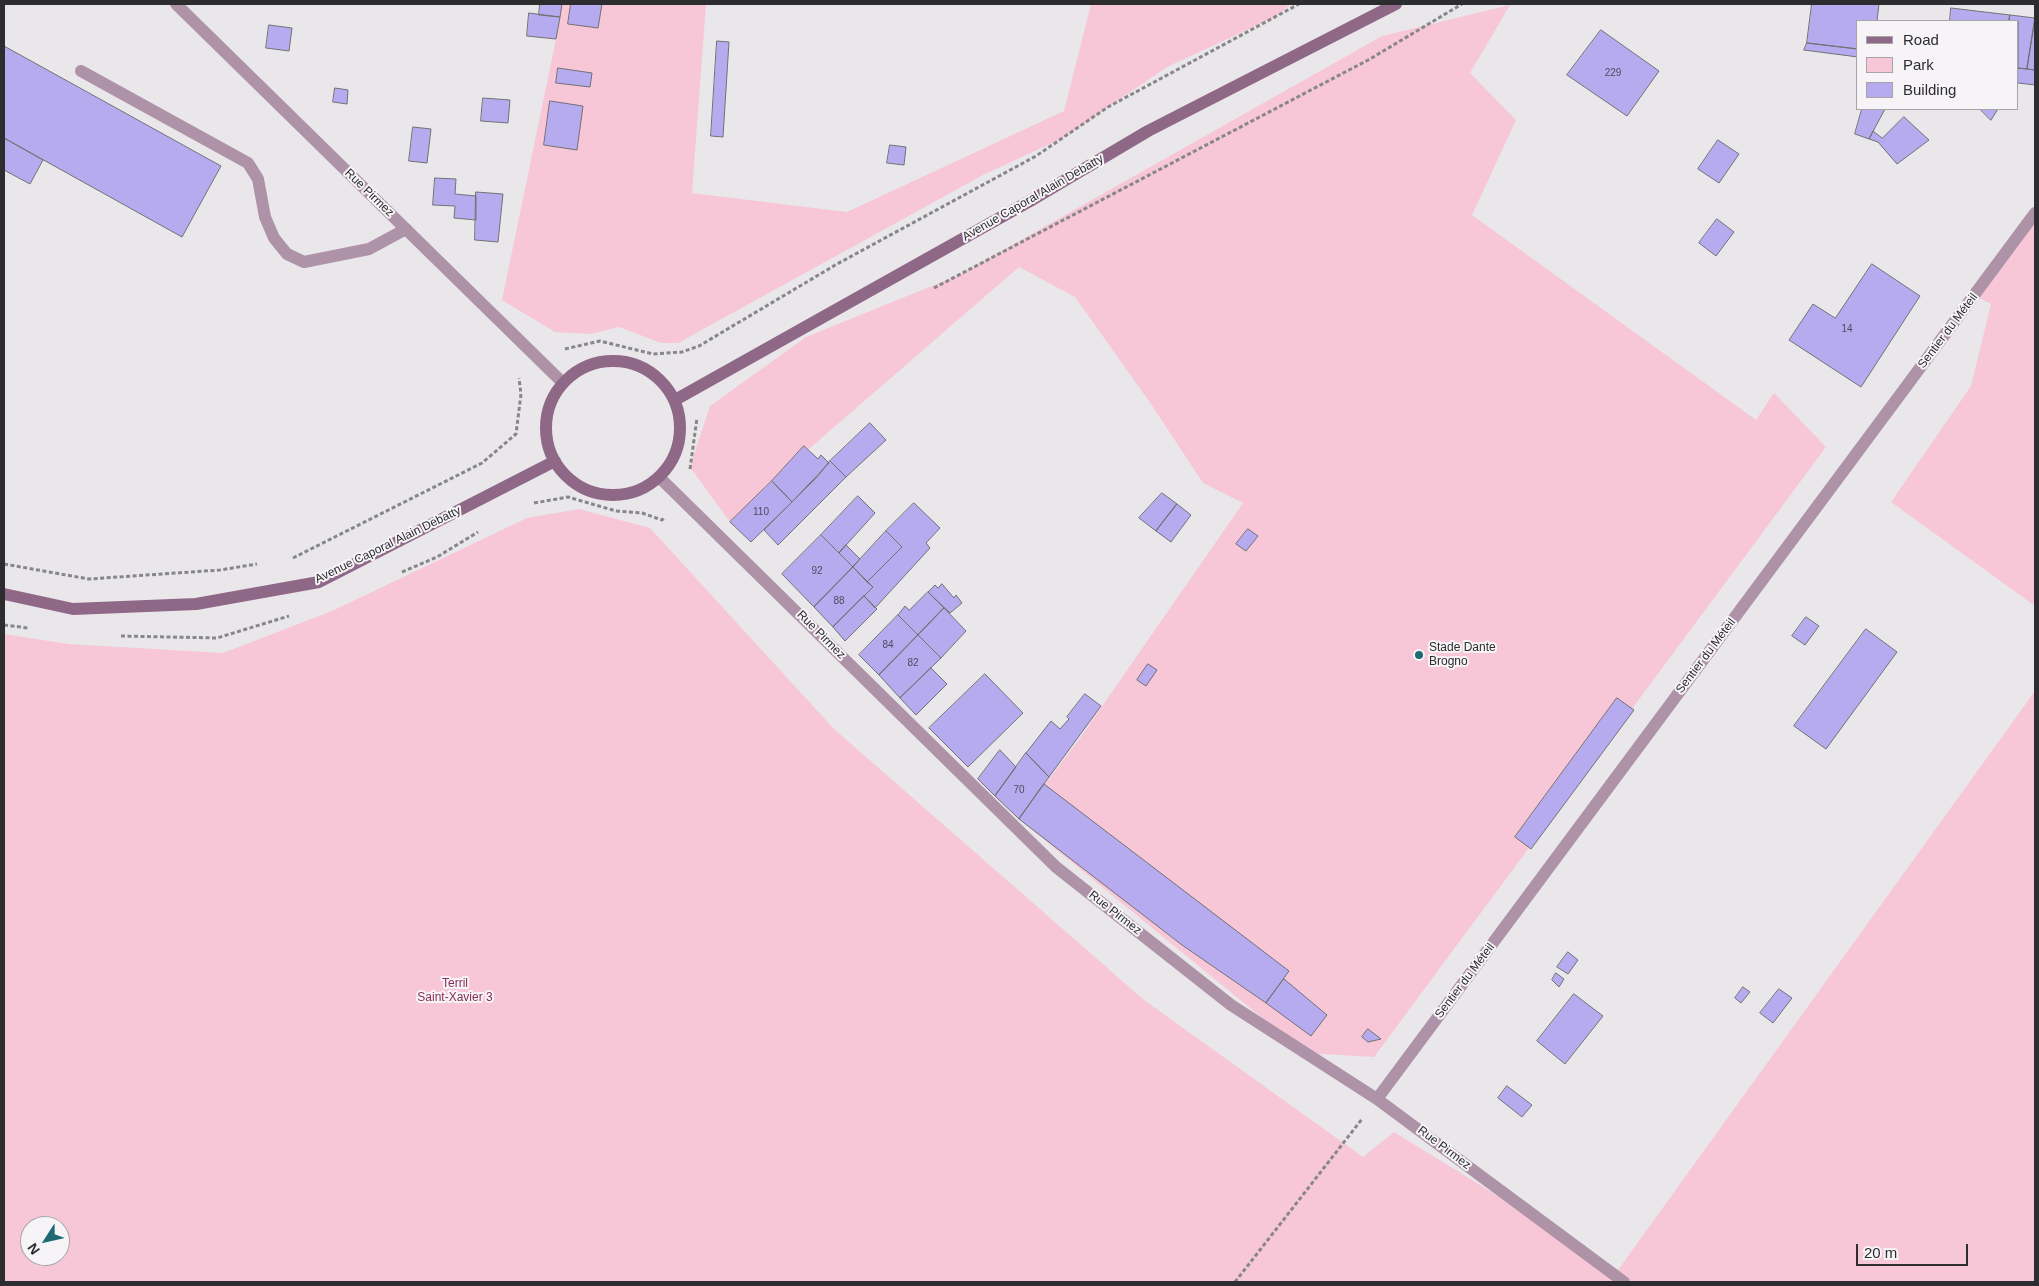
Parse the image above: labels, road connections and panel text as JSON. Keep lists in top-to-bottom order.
{
  "streets": {
    "main road": ["Avenue Caporal Alain Debatty"],
    "street": ["Rue Pirmez", "Sentier du Méteil"]
  },
  "crossings": [
    ["Rue Pirmez", "Avenue Caporal Alain Debatty"],
    ["Rue Pirmez", "Sentier du Méteil"]
  ],
  "parks": ["Terril Saint-Xavier 3"],
  "places": ["Stade Dante Brogno"],
  "house_numbers": [
    "229",
    "14",
    "110",
    "92",
    "88",
    "84",
    "82",
    "70"
  ],
  "legend": ["Road", "Park", "Building"],
  "scale_bar": "20 m",
  "north": "bottom left"
}
